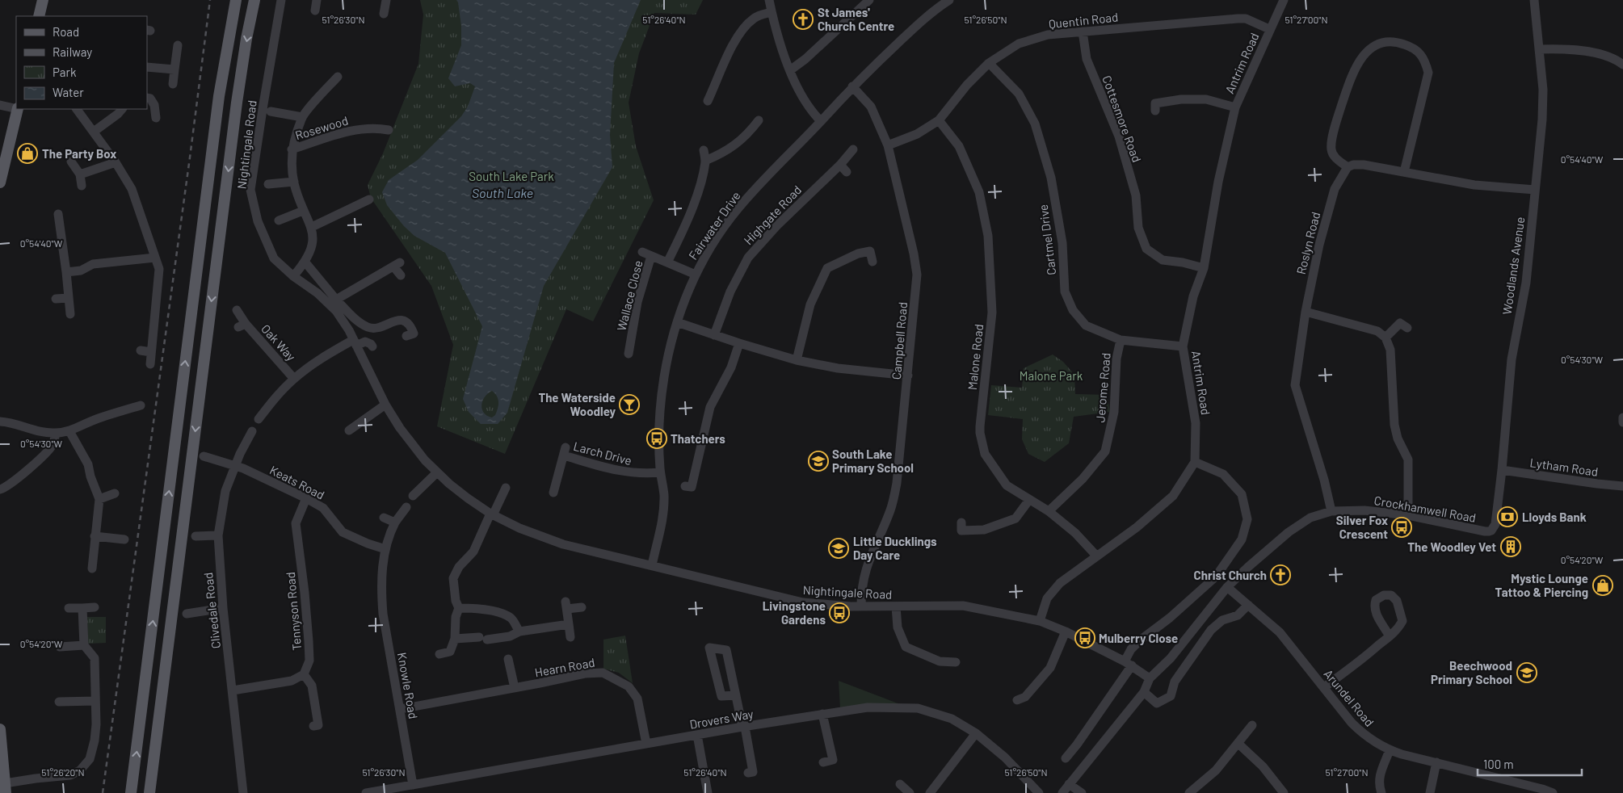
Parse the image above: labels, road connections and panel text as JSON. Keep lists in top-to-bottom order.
{
  "streets": {
    "street": [
      "Quentin Road",
      "Antrim Road",
      "Cottesmore Road",
      "Rosewood",
      "Nightingale Road",
      "Highgate Road",
      "Fairwater Drive",
      "Cartmel Drive",
      "Roslyn Road",
      "Woodlands Avenue",
      "Wallace Close",
      "Campbell Road",
      "Oak Way",
      "Malone Road",
      "Jerome Road",
      "Larch Drive",
      "Lytham Road",
      "Keats Road",
      "Crockhamwell Road",
      "Clivedale Road",
      "Tennyson Road",
      "Hearn Road",
      "Knowle Road",
      "Arundel Road",
      "Drovers Way"
    ]
  },
  "crossings": [
    ["Quentin Road", "Antrim Road"],
    ["Quentin Road", "Cottesmore Road"],
    ["Quentin Road", "Cartmel Drive"],
    ["Quentin Road", "Campbell Road"],
    ["Quentin Road", "Malone Road"],
    ["Antrim Road", "Cottesmore Road"],
    ["Antrim Road", "Cartmel Drive"],
    ["Nightingale Road", "Fairwater Drive"],
    ["Nightingale Road", "Campbell Road"],
    ["Nightingale Road", "Crockhamwell Road"],
    ["Fairwater Drive", "Wallace Close"],
    ["Fairwater Drive", "Campbell Road"],
    ["Fairwater Drive", "Larch Drive"],
    ["Cartmel Drive", "Jerome Road"],
    ["Roslyn Road", "Crockhamwell Road"],
    ["Woodlands Avenue", "Lytham Road"],
    ["Woodlands Avenue", "Crockhamwell Road"],
    ["Malone Road", "Jerome Road"],
    ["Keats Road", "Clivedale Road"],
    ["Keats Road", "Tennyson Road"],
    ["Keats Road", "Knowle Road"],
    ["Crockhamwell Road", "Arundel Road"],
    ["Hearn Road", "Knowle Road"],
    ["Hearn Road", "Drovers Way"],
    ["Knowle Road", "Drovers Way"]
  ],
  "water": ["South Lake"],
  "parks": ["South Lake Park", "Malone Park"],
  "places": {
    "church": ["St James' Church Centre", "Christ Church"],
    "shop": ["The Party Box", "Mystic Lounge Tattoo & Piercing"],
    "bar": ["The Waterside Woodley"],
    "bus stop": [
      "Thatchers",
      "Silver Fox Crescent",
      "Livingstone Gardens",
      "Mulberry Close"
    ],
    "school or university": ["South Lake Primary School", "Little Ducklings Day Care", "Beechwood Primary School"],
    "bank": ["Lloyds Bank"],
    "building": ["The Woodley Vet"]
  },
  "legend": [
    "Road",
    "Railway",
    "Park",
    "Water"
  ],
  "scale_bar": "100 m",
  "coordinates": [
    "51°26'30\"N",
    "51°26'40\"N",
    "51°26'50\"N",
    "51°27'00\"N",
    "0°54'40\"W",
    "0°54'30\"W",
    "0°54'20\"W",
    "51°26'20\"N"
  ]
}
